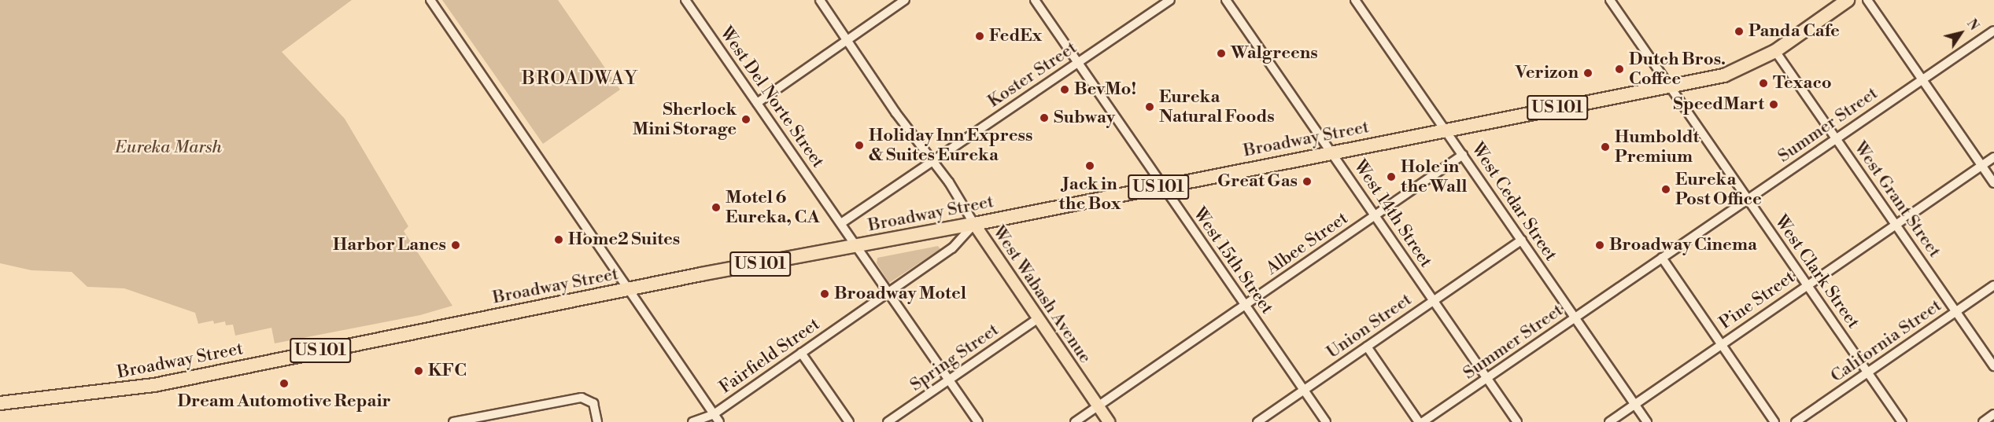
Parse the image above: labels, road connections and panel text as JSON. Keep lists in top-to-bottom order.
{
  "streets": {
    "highway": ["US 101", "Broadway Street"],
    "main road": ["West Wabash Avenue"],
    "street": [
      "Koster Street",
      "West Del Norte Street",
      "Summer Street",
      "West Grant Street",
      "West Cedar Street",
      "West 14th Street",
      "Albee Street",
      "West 15th Street",
      "West Clark Street",
      "Pine Street",
      "Union Street",
      "California Street",
      "Fairfield Street",
      "Spring Street"
    ]
  },
  "crossings": [
    ["Koster Street", "West Del Norte Street"],
    ["Koster Street", "West 15th Street"],
    ["Koster Street", "West Wabash Avenue"],
    ["West Del Norte Street", "Broadway Street"],
    ["West Del Norte Street", "Fairfield Street"],
    ["West Del Norte Street", "Spring Street"],
    ["Summer Street", "West Grant Street"],
    ["Summer Street", "West Cedar Street"],
    ["Summer Street", "West 14th Street"],
    ["Summer Street", "West Clark Street"],
    ["Broadway Street", "West Grant Street"],
    ["Broadway Street", "West Cedar Street"],
    ["Broadway Street", "West 14th Street"],
    ["Broadway Street", "West 15th Street"],
    ["Broadway Street", "West Clark Street"],
    ["Broadway Street", "West Wabash Avenue"],
    ["Broadway Street", "Fairfield Street"],
    ["West Grant Street", "Pine Street"],
    ["West Grant Street", "California Street"],
    ["West Cedar Street", "Albee Street"],
    ["West Cedar Street", "Pine Street"],
    ["West Cedar Street", "Union Street"],
    ["West 14th Street", "Albee Street"],
    ["West 14th Street", "Union Street"],
    ["Albee Street", "West 15th Street"],
    ["Albee Street", "West Wabash Avenue"],
    ["West 15th Street", "Union Street"],
    ["West Clark Street", "Pine Street"],
    ["West Clark Street", "California Street"],
    ["West Wabash Avenue", "Fairfield Street"],
    ["West Wabash Avenue", "Spring Street"]
  ],
  "districts": ["BROADWAY"],
  "parks": ["Eureka Marsh"],
  "places": [
    "Panda Cafe",
    "FedEx",
    "Walgreens",
    "Dutch Bros. Coffee",
    "Verizon",
    "Texaco",
    "BevMo!",
    "SpeedMart",
    "Eureka Natural Foods",
    "Subway",
    "Sherlock Mini Storage",
    "Holiday Inn Express & Suites Eureka",
    "Humboldt Premium",
    "Jack in the Box",
    "Hole in the Wall",
    "Great Gas",
    "Eureka Post Office",
    "Motel 6 Eureka, CA",
    "Home2 Suites",
    "Harbor Lanes",
    "Broadway Cinema",
    "Broadway Motel",
    "KFC",
    "Dream Automotive Repair"
  ],
  "north": "top right"
}
